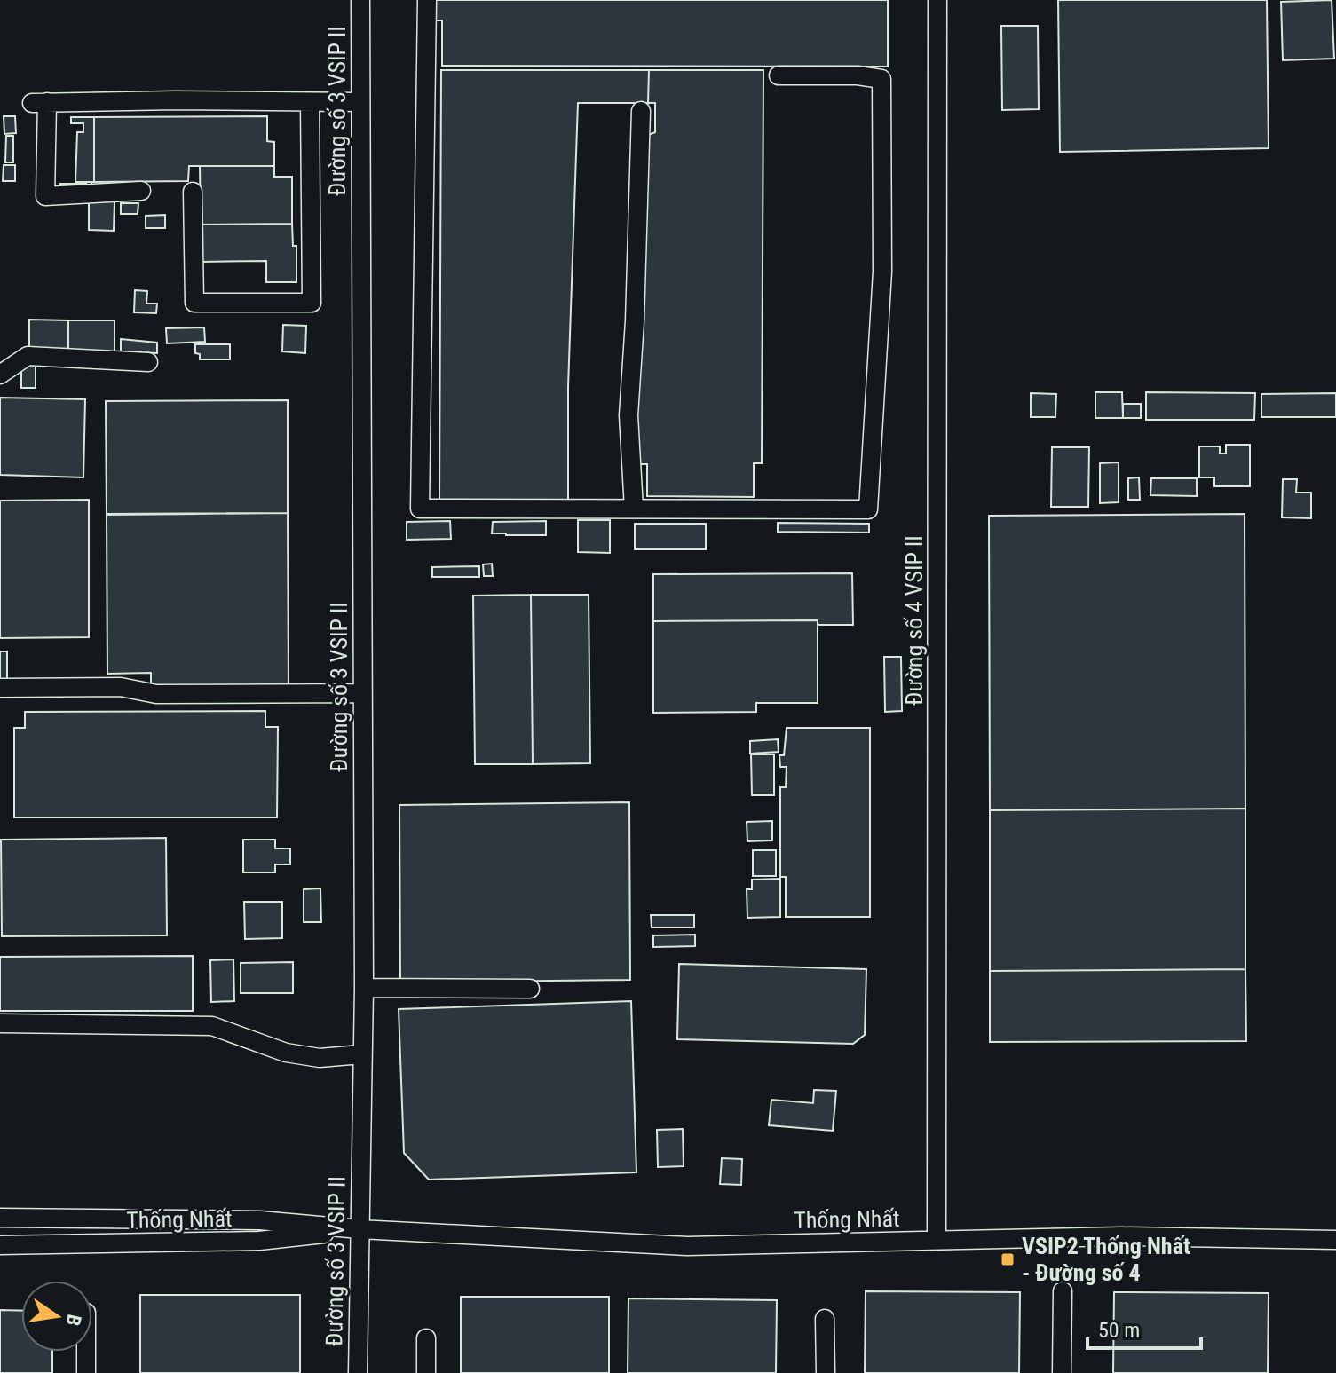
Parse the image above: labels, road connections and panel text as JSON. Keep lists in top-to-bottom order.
{
  "streets": {
    "street": ["Đường số 3 VSIP II", "Đường số 4 VSIP II", "Thống Nhất"]
  },
  "crossings": [
    ["Đường số 3 VSIP II", "Thống Nhất"],
    ["Đường số 4 VSIP II", "Thống Nhất"]
  ],
  "places": {
    "transit": ["VSIP2 Thống Nhất - Đường số 4"]
  },
  "scale_bar": "50 m",
  "north": "right"
}
